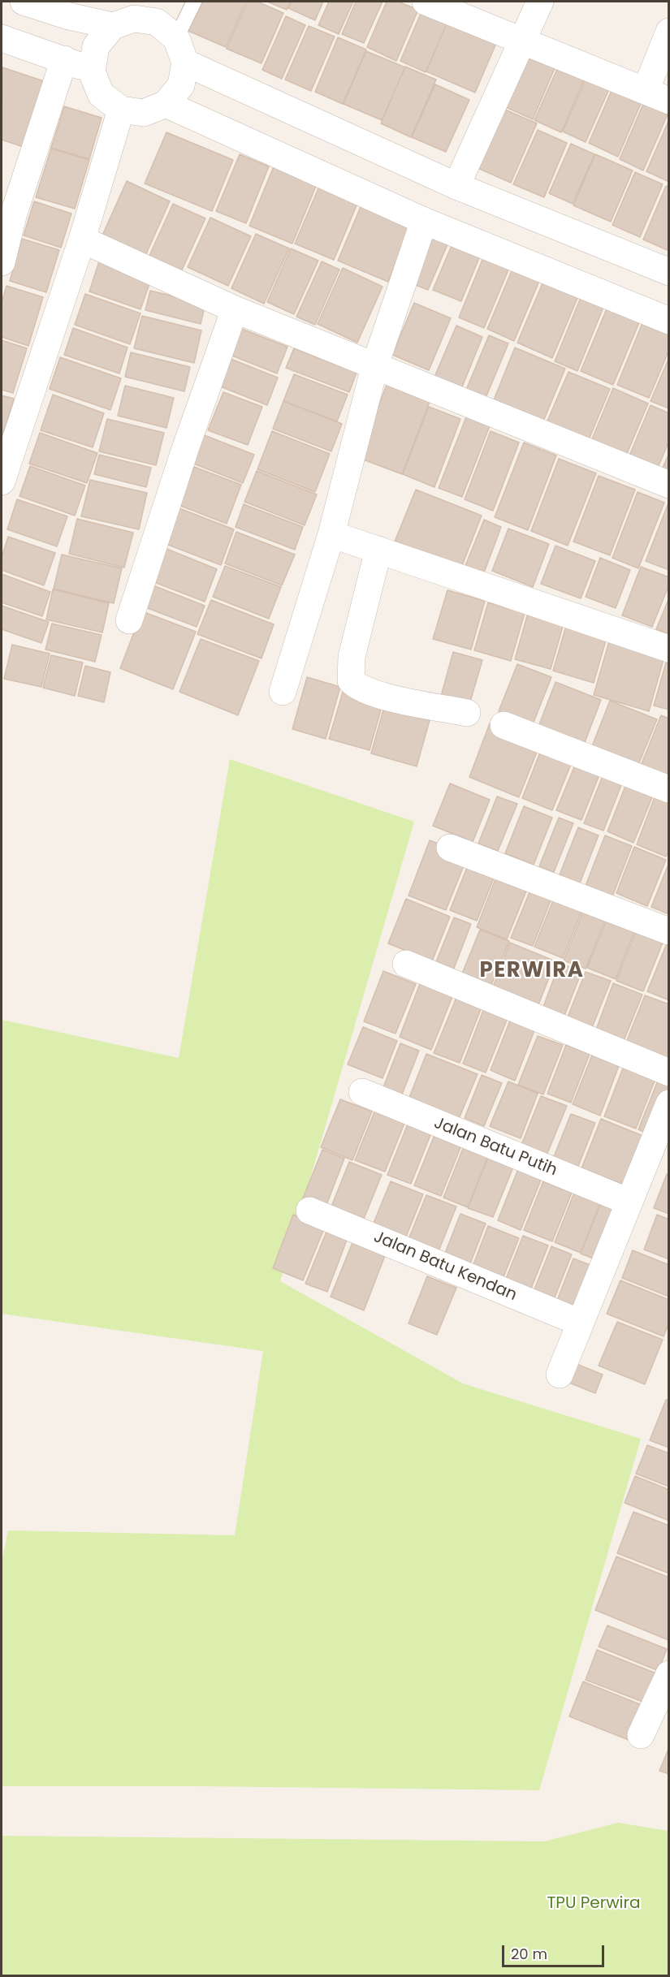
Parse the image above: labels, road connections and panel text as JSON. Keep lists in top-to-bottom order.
{
  "streets": {
    "street": ["Jalan Batu Putih", "Jalan Batu Kendan"]
  },
  "districts": ["PERWIRA"],
  "parks": ["TPU Perwira"],
  "scale_bar": "20 m"
}
